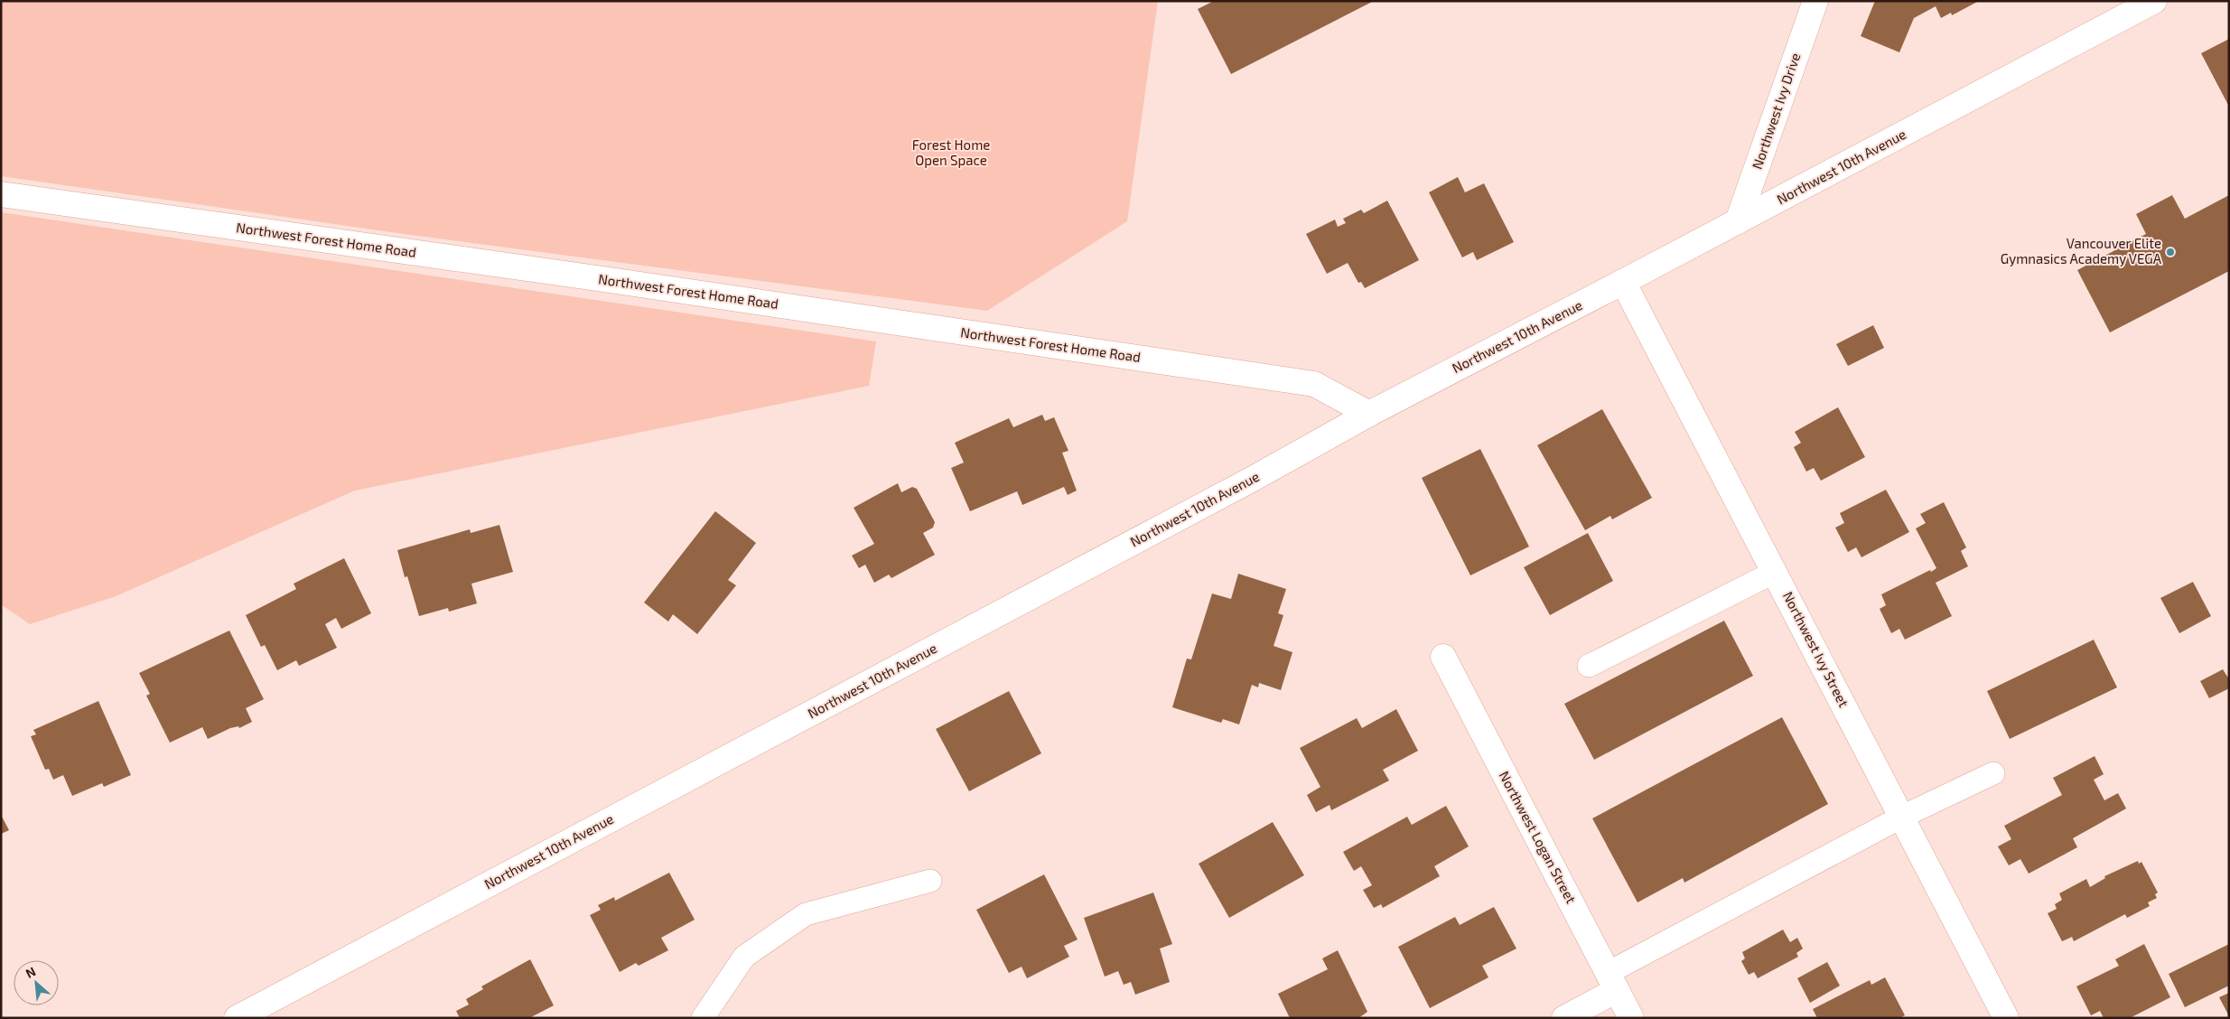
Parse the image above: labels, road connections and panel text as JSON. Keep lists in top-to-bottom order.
{
  "streets": {
    "street": [
      "Northwest Ivy Drive",
      "Northwest 10th Avenue",
      "Northwest Forest Home Road",
      "Northwest Ivy Street",
      "Northwest Logan Street"
    ]
  },
  "crossings": [
    ["Northwest Ivy Drive", "Northwest 10th Avenue"],
    ["Northwest 10th Avenue", "Northwest Forest Home Road"],
    ["Northwest 10th Avenue", "Northwest Ivy Street"]
  ],
  "parks": ["Forest Home Open Space"],
  "places": ["Vancouver Elite Gymnasics Academy VEGA"],
  "north": "top left"
}
